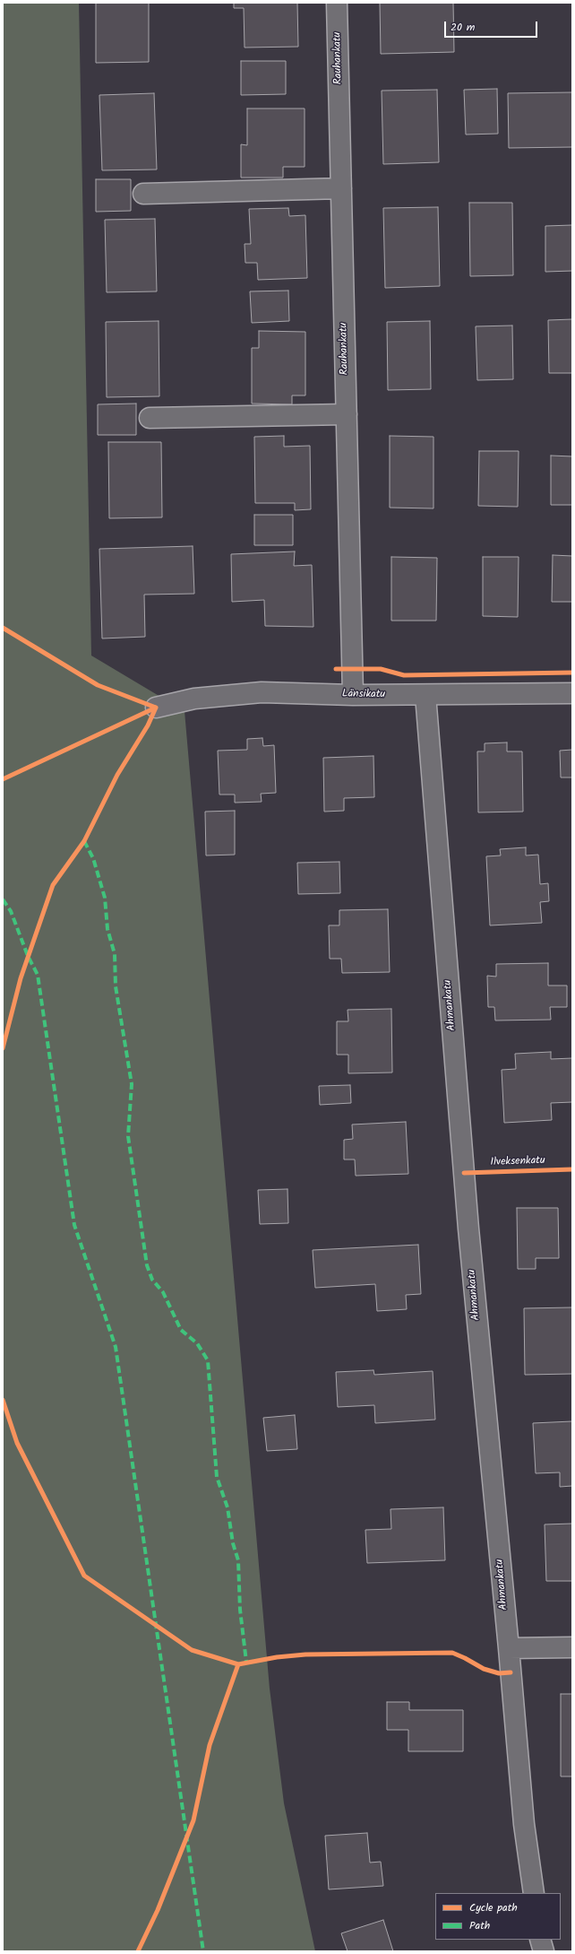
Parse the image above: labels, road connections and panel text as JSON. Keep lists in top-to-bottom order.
{
  "streets": {
    "street": ["Rauhankatu", "Länsikatu", "Ahmankatu"],
    "cycle path": ["Ilveksenkatu"]
  },
  "crossings": [
    ["Rauhankatu", "Länsikatu"],
    ["Länsikatu", "Ahmankatu"]
  ],
  "legend": ["Cycle path", "Path"],
  "scale_bar": "20 m"
}
